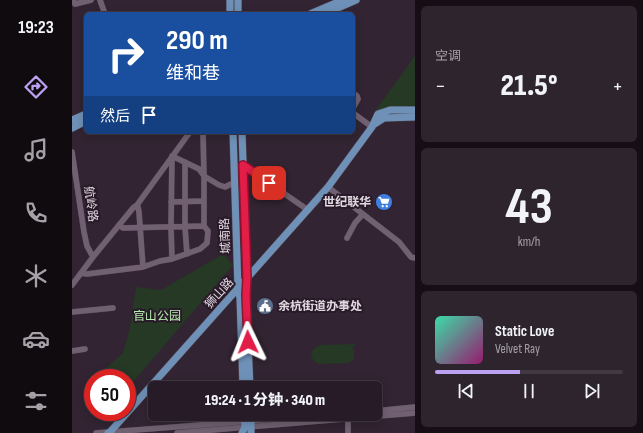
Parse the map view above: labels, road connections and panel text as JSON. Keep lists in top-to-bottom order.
{
  "streets": {
    "main road": ["城南路", "狮山路"],
    "street": ["航岭路"]
  },
  "crossings": [
    ["城南路", "狮山路"]
  ],
  "parks": ["官山公园"],
  "places": {
    "supermarket": ["世纪联华"],
    "public building": ["余杭街道办事处"]
  },
  "page": {
    "tabs": "19:23",
    "tile": [
      "空调",
      ["43", "km/h"]
    ],
    "turn": ["290 m", "维和巷"],
    "heat": ["−", "21.5°", "+"],
    "then": "然后",
    "song": ["Static Love", "Velvet Ray"],
    "limit": "50",
    "trip": "19:24 · 1 分钟 · 340 m"
  }
}
